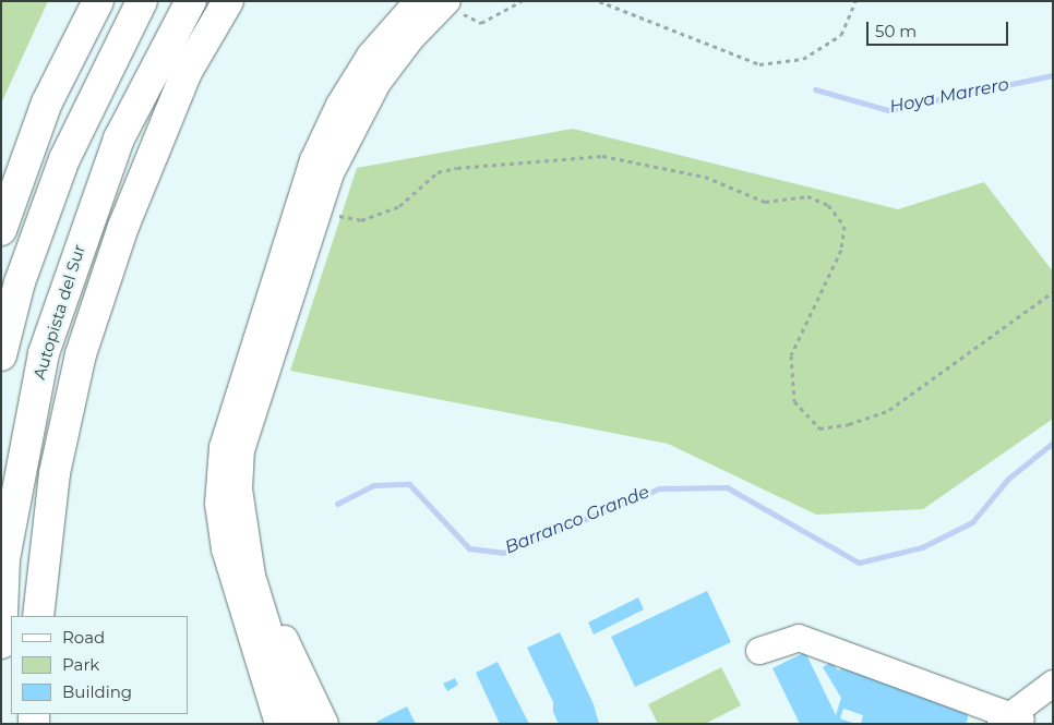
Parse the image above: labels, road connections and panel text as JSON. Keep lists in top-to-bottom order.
{
  "streets": {
    "highway": ["Autopista del Sur"]
  },
  "water": ["Hoya Marrero", "Barranco Grande"],
  "legend": ["Road", "Park", "Building"],
  "scale_bar": "50 m"
}
